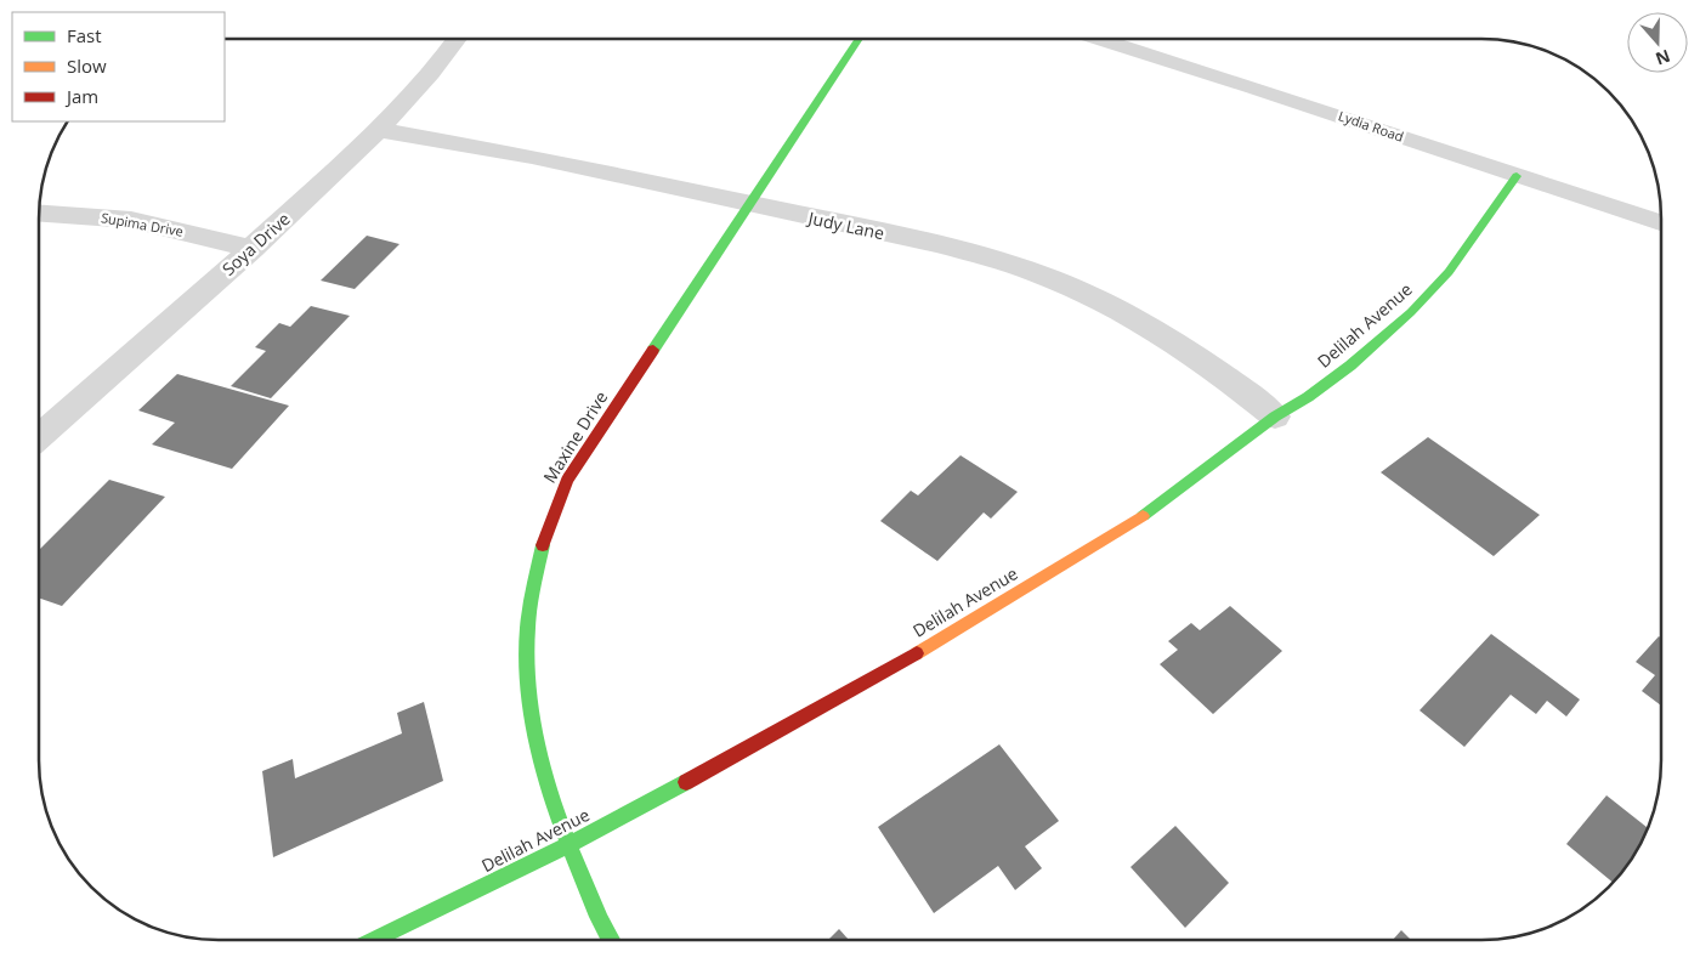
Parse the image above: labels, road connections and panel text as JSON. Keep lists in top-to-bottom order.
{
  "streets": {
    "street": [
      "Lydia Road",
      "Supima Drive",
      "Judy Lane",
      "Soya Drive",
      "Delilah Avenue",
      "Maxine Drive"
    ]
  },
  "crossings": [
    ["Lydia Road", "Delilah Avenue"],
    ["Supima Drive", "Soya Drive"],
    ["Judy Lane", "Soya Drive"],
    ["Judy Lane", "Delilah Avenue"],
    ["Judy Lane", "Maxine Drive"],
    ["Delilah Avenue", "Maxine Drive"]
  ],
  "legend": ["Fast", "Slow", "Jam"],
  "north": "bottom"
}
